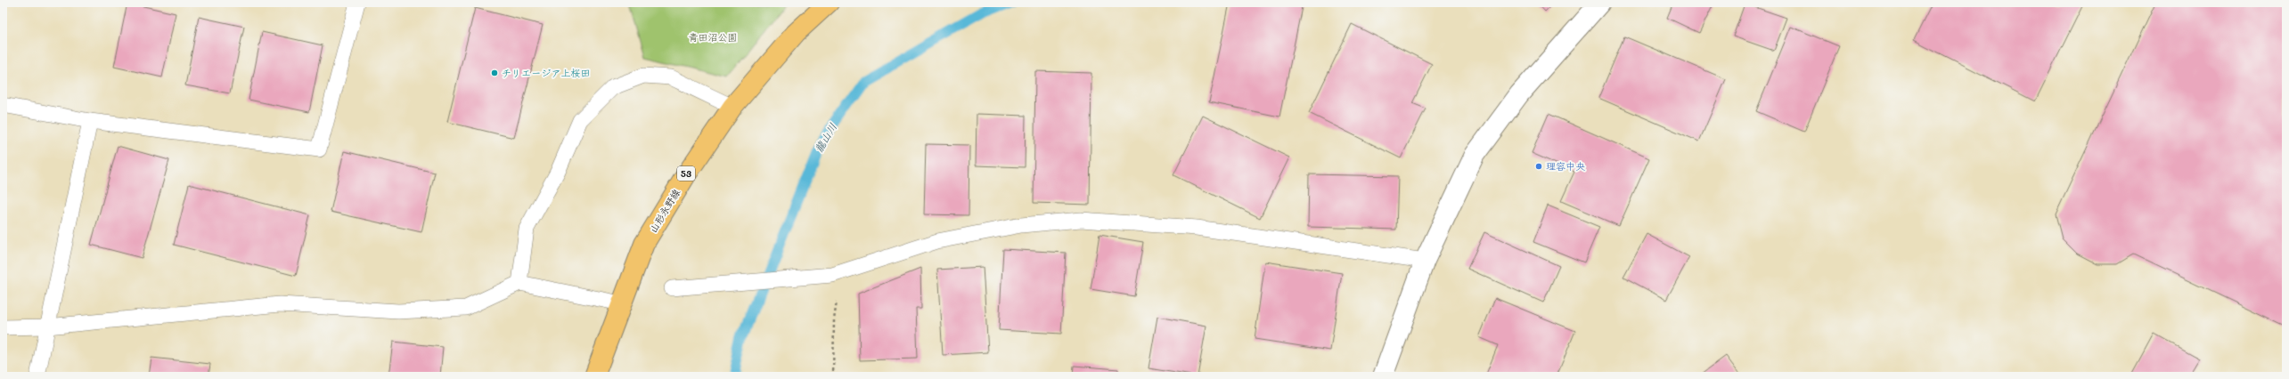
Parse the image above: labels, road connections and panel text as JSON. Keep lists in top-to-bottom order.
{
  "streets": {
    "main road": ["53", "山形永野線"]
  },
  "water": ["龍山川"],
  "parks": ["青田沼公園"],
  "places": ["チリエージア上桜田", "理容中央"]
}
